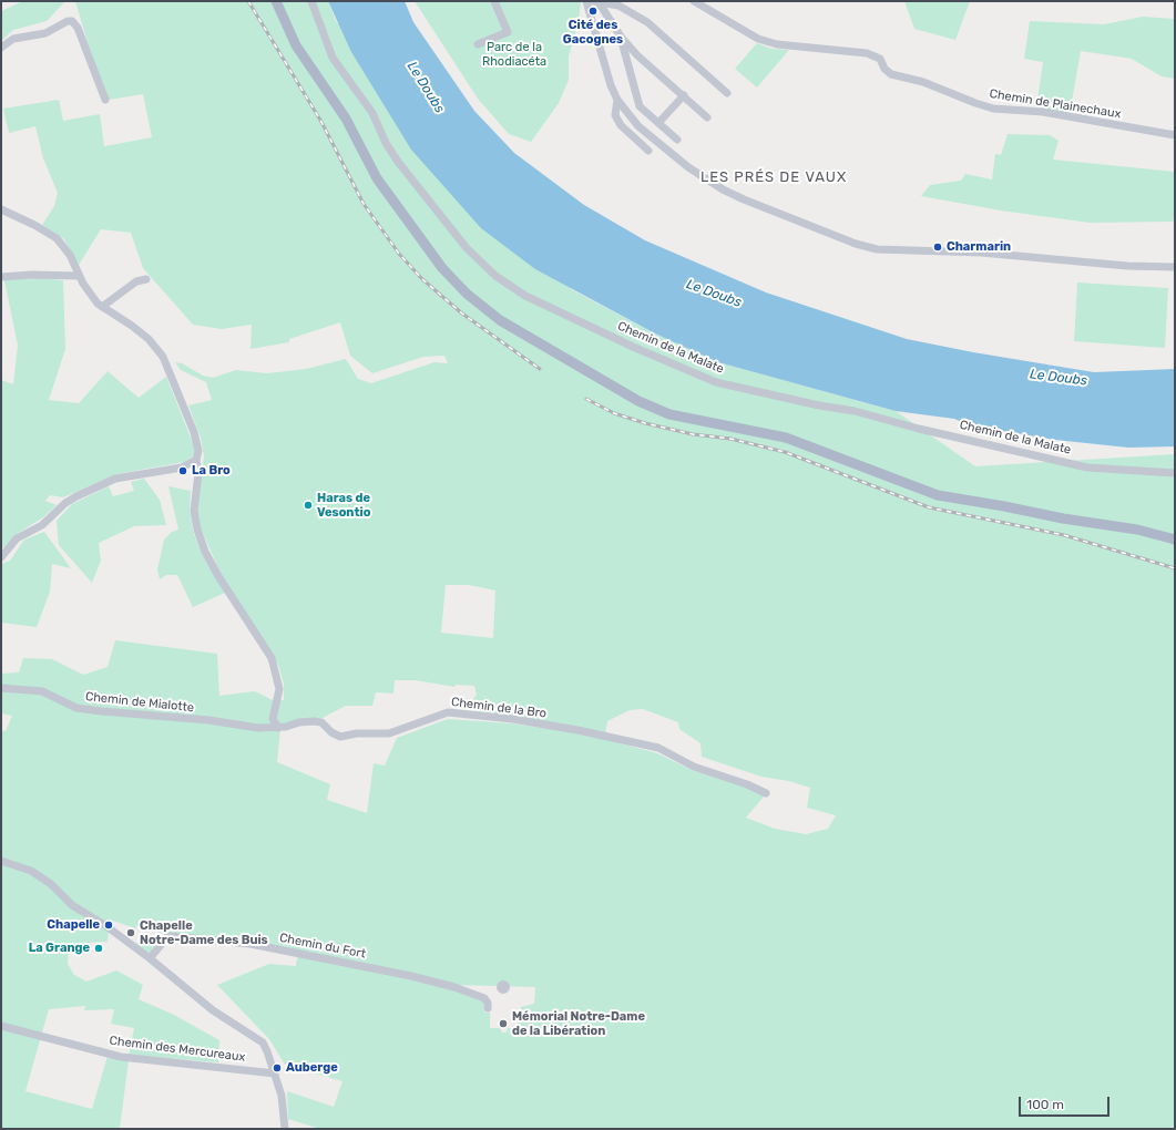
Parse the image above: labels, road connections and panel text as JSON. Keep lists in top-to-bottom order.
{
  "streets": {
    "street": [
      "Chemin de Plainechaux",
      "Chemin de la Malate",
      "Chemin de Mialotte",
      "Chemin de la Bro",
      "Chemin du Fort",
      "Chemin des Mercureaux"
    ]
  },
  "crossings": [
    ["Chemin de Mialotte", "Chemin de la Bro"]
  ],
  "districts": ["LES PRÉS DE VAUX"],
  "water": ["Le Doubs"],
  "parks": ["Parc de la Rhodiacéta"],
  "places": [
    "Cité des Gacognes",
    "Charmarin",
    "La Bro",
    "Haras de Vesontio",
    "Chapelle",
    "Chapelle Notre-Dame des Buis",
    "La Grange",
    "Mémorial Notre-Dame de la Libération",
    "Auberge"
  ],
  "scale_bar": "100 m"
}
